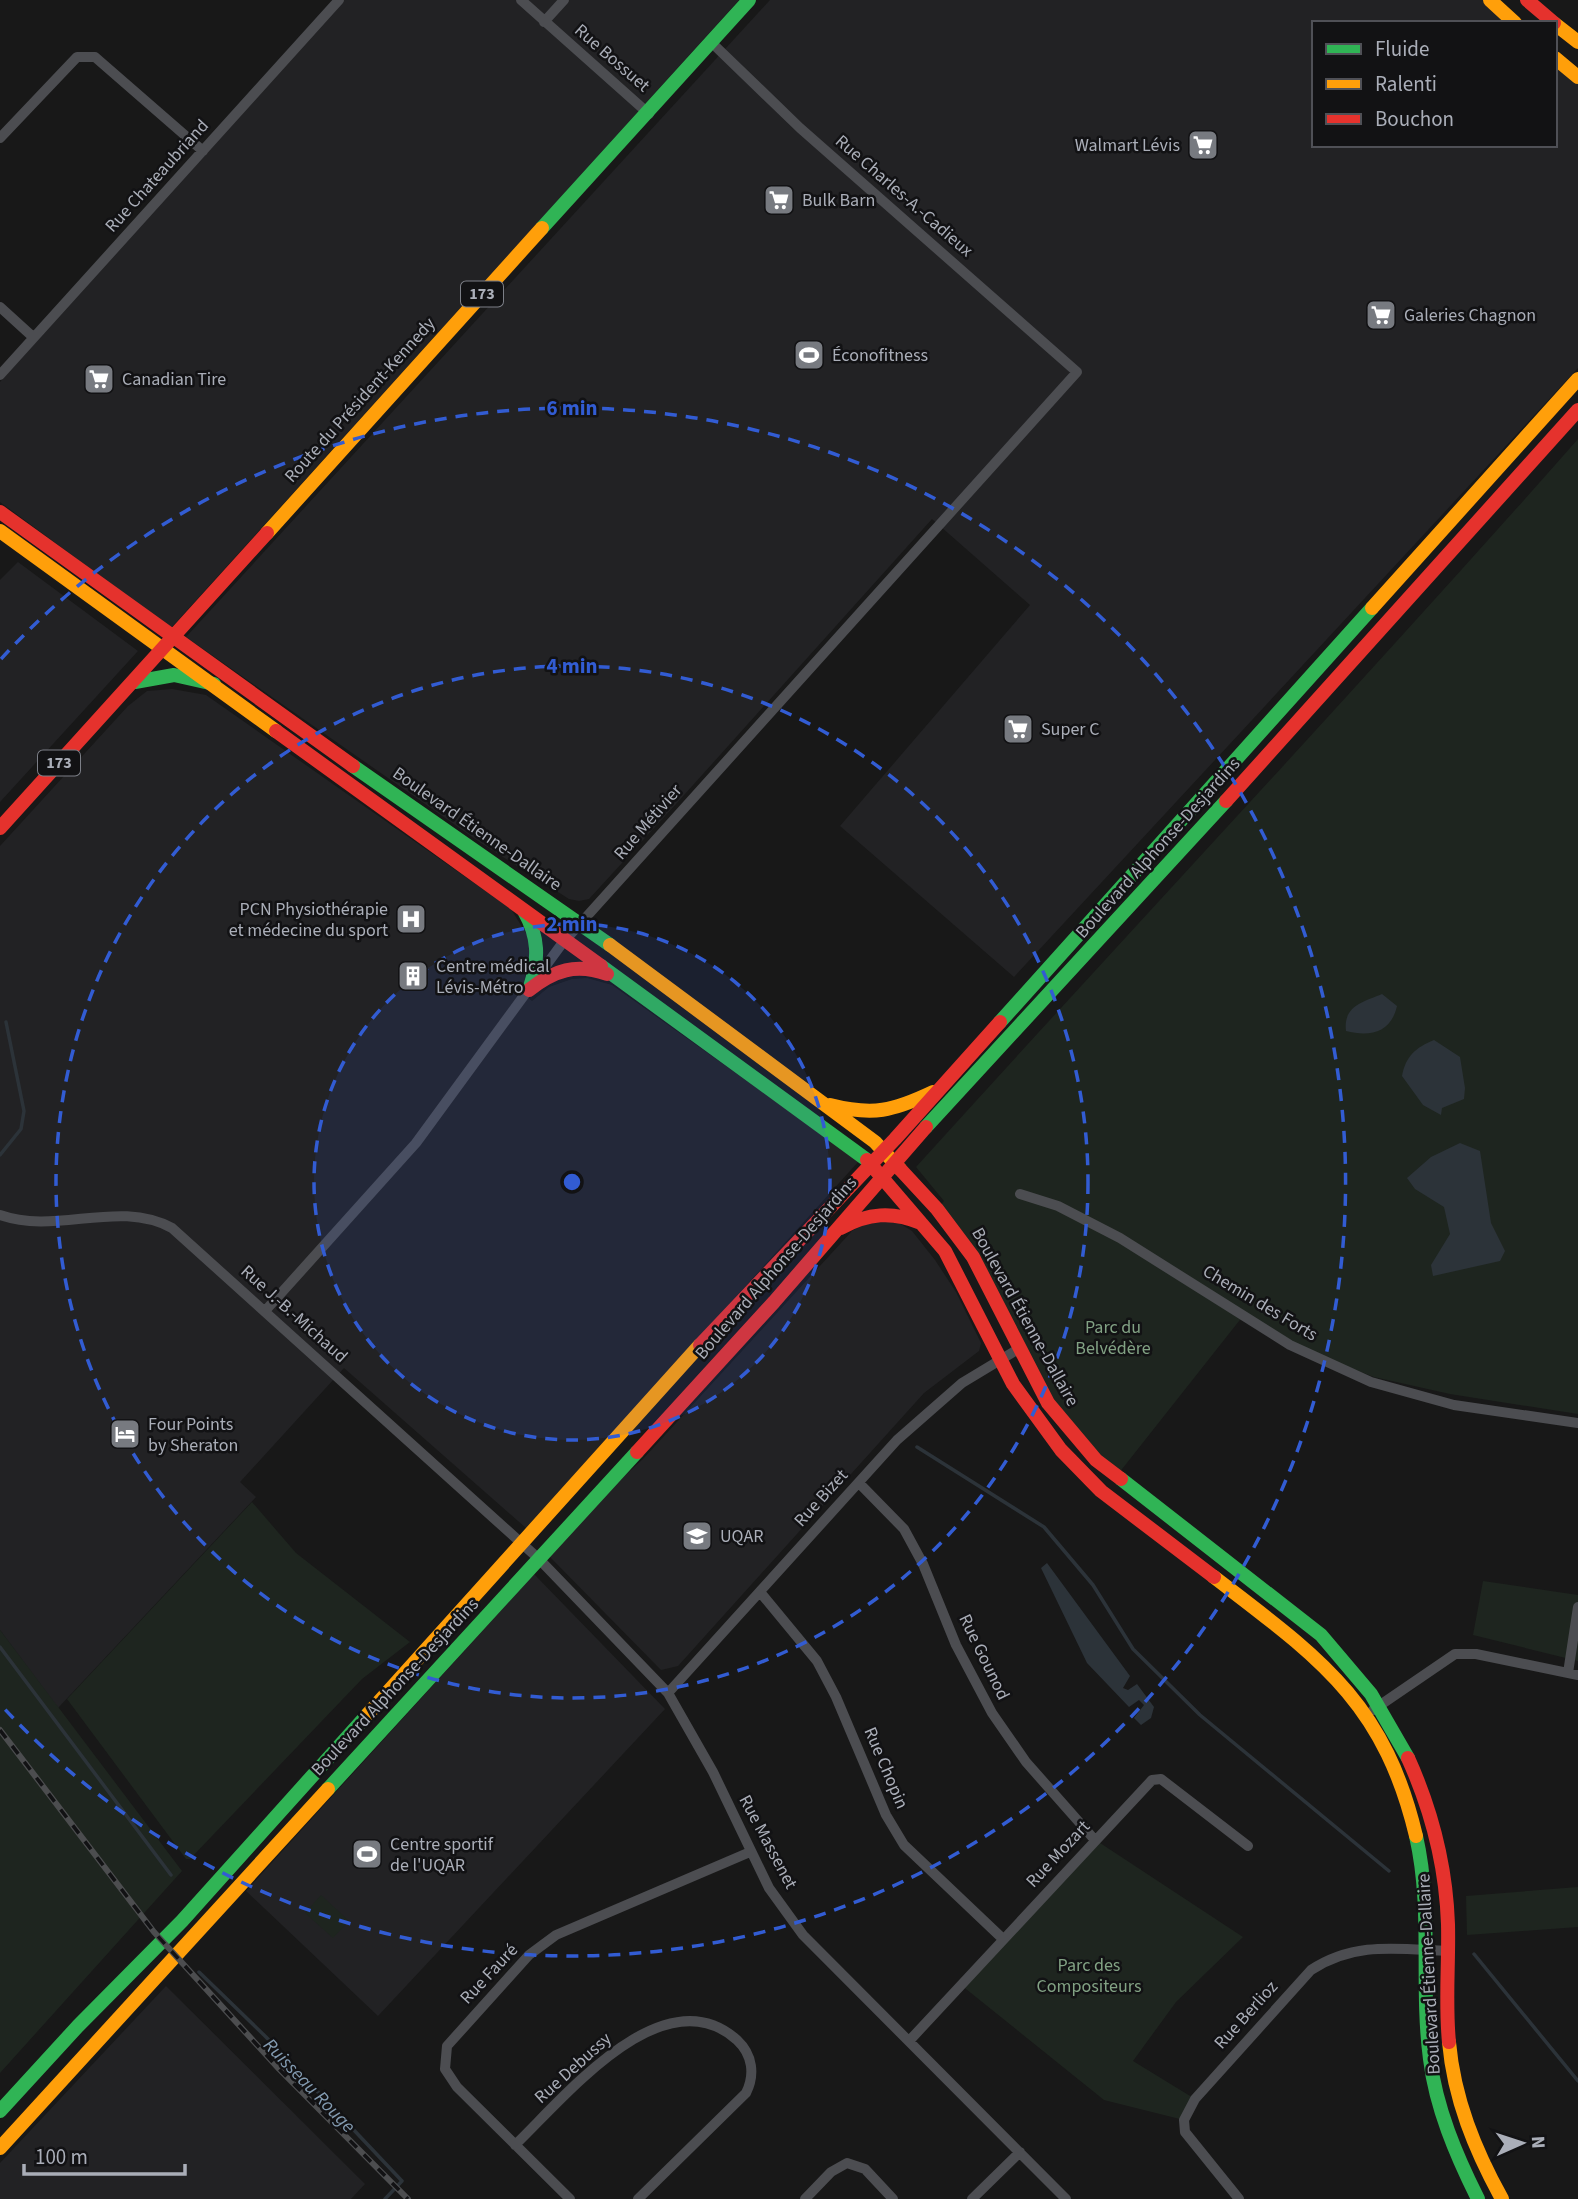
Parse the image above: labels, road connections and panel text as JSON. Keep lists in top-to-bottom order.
{
  "streets": {
    "main road": [
      "173",
      "Route du Président-Kennedy",
      "Boulevard Étienne-Dallaire",
      "Boulevard Alphonse-Desjardins"
    ],
    "street": [
      "Rue Bossuet",
      "Rue Chateaubriand",
      "Rue Charles-A.-Cadieux",
      "Rue Métivier",
      "Chemin des Forts",
      "Rue J.-B.-Michaud",
      "Rue Bizet",
      "Rue Gounod",
      "Rue Chopin",
      "Rue Massenet",
      "Rue Mozart",
      "Rue Fauré",
      "Rue Berlioz",
      "Rue Debussy"
    ]
  },
  "crossings": [
    ["Rue Bossuet", "Route du Président-Kennedy"],
    ["Rue Charles-A.-Cadieux", "Route du Président-Kennedy"],
    ["Rue Charles-A.-Cadieux", "Rue Métivier"],
    ["Route du Président-Kennedy", "Boulevard Étienne-Dallaire"],
    ["Rue Métivier", "Boulevard Étienne-Dallaire"],
    ["Rue Métivier", "Rue J.-B.-Michaud"],
    ["Boulevard Étienne-Dallaire", "Boulevard Alphonse-Desjardins"],
    ["Boulevard Étienne-Dallaire", "Rue Bizet"],
    ["Boulevard Étienne-Dallaire", "Rue Berlioz"],
    ["Boulevard Alphonse-Desjardins", "Rue J.-B.-Michaud"],
    ["Boulevard Alphonse-Desjardins", "Rue Massenet"],
    ["Rue J.-B.-Michaud", "Rue Massenet"],
    ["Rue Bizet", "Rue Gounod"],
    ["Rue Bizet", "Rue Chopin"],
    ["Rue Bizet", "Rue Massenet"],
    ["Rue Gounod", "Rue Mozart"],
    ["Rue Chopin", "Rue Mozart"],
    ["Rue Massenet", "Rue Mozart"],
    ["Rue Massenet", "Rue Fauré"],
    ["Rue Fauré", "Rue Debussy"]
  ],
  "water": ["Ruisseau Rouge"],
  "parks": ["Parc du Belvédère", "Parc des Compositeurs"],
  "places": {
    "supermarket": [
      "Walmart Lévis",
      "Bulk Barn",
      "Galeries Chagnon",
      "Canadian Tire",
      "Super C"
    ],
    "sports": ["Éconofitness", "Centre sportif de l'UQAR"],
    "hospital": ["PCN Physiothérapie et médecine du sport"],
    "building": ["Centre médical Lévis-Métro"],
    "hotel": ["Four Points by Sheraton"],
    "school or university": ["UQAR"]
  },
  "legend": ["Fluide", "Ralenti", "Bouchon"],
  "scale_bar": "100 m",
  "north": "right",
  "rings": ["6 min", "4 min", "2 min"]
}
